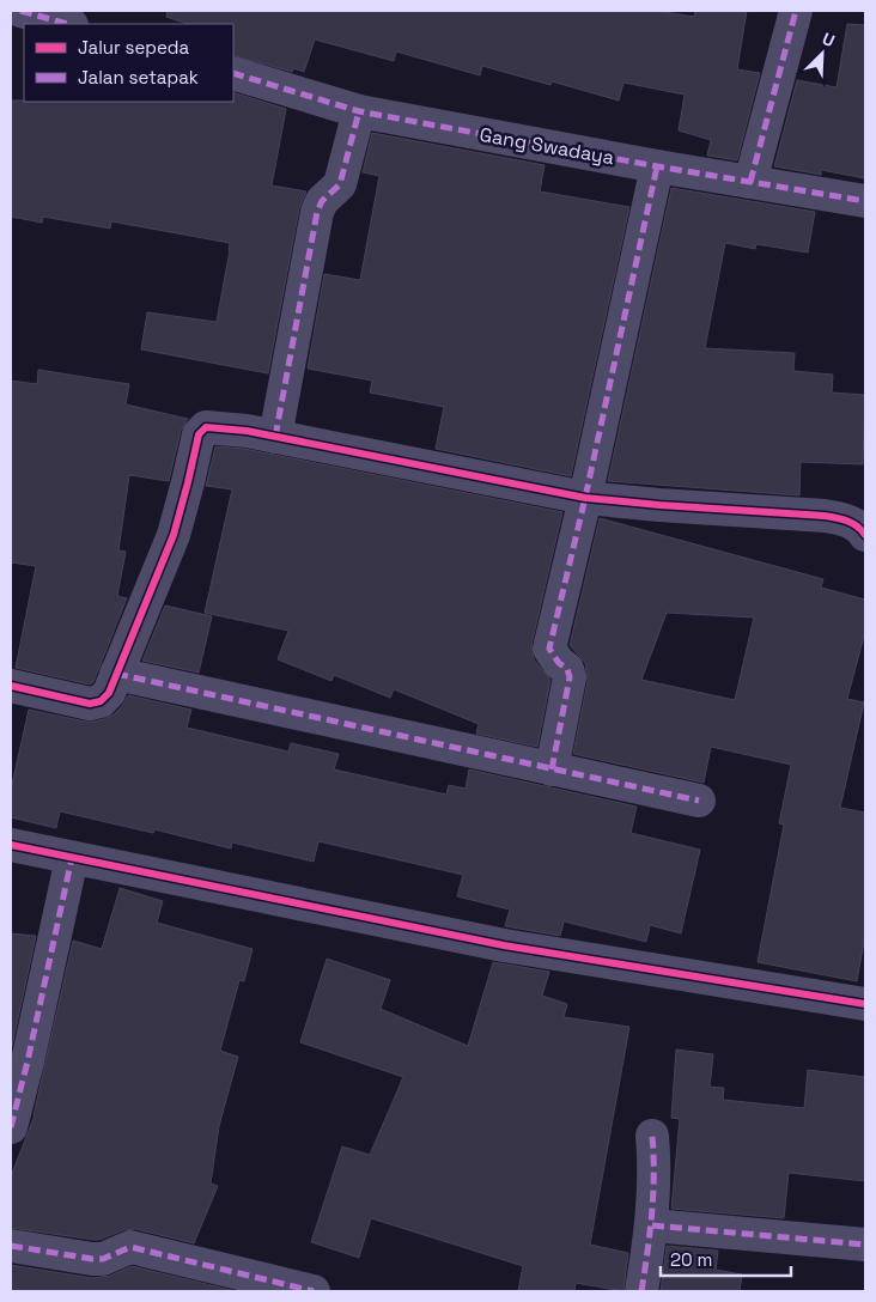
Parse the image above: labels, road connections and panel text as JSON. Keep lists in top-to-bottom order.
{
  "streets": {
    "street": ["Gang Swadaya"]
  },
  "legend": ["Jalur sepeda", "Jalan setapak"],
  "scale_bar": "20 m",
  "north": "top right"
}
